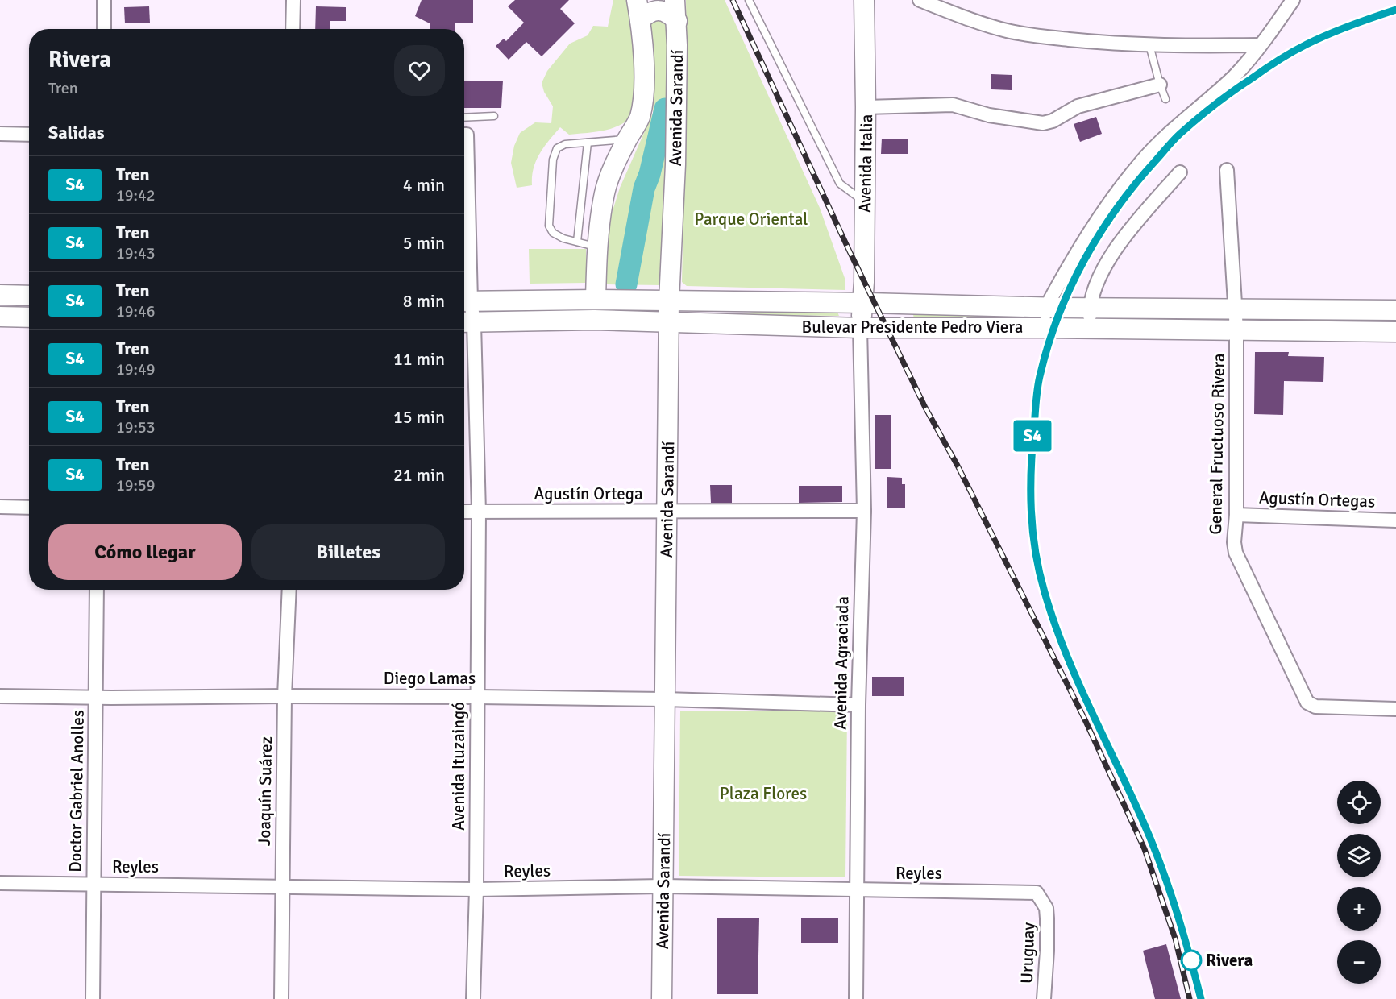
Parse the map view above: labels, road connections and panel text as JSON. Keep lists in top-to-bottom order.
{
  "streets": {
    "street": [
      "Avenida Sarandí",
      "Avenida Italia",
      "Bulevar Presidente Pedro Viera",
      "General Fructuoso Rivera",
      "Agustín Ortega",
      "Agustín Ortegas",
      "Avenida Agraciada",
      "Diego Lamas",
      "Avenida Ituzaingó",
      "Doctor Gabriel Anolles",
      "Joaquín Suárez",
      "Reyles",
      "Uruguay"
    ]
  },
  "crossings": [
    ["Avenida Sarandí", "Bulevar Presidente Pedro Viera"],
    ["Avenida Sarandí", "Agustín Ortega"],
    ["Avenida Sarandí", "Diego Lamas"],
    ["Avenida Sarandí", "Reyles"],
    ["Avenida Italia", "Bulevar Presidente Pedro Viera"],
    ["Avenida Italia", "Avenida Agraciada"],
    ["Bulevar Presidente Pedro Viera", "General Fructuoso Rivera"],
    ["Bulevar Presidente Pedro Viera", "Avenida Agraciada"],
    ["Bulevar Presidente Pedro Viera", "Avenida Ituzaingó"],
    ["General Fructuoso Rivera", "Agustín Ortegas"],
    ["Agustín Ortega", "Avenida Agraciada"],
    ["Agustín Ortega", "Avenida Ituzaingó"],
    ["Avenida Agraciada", "Diego Lamas"],
    ["Avenida Agraciada", "Reyles"],
    ["Diego Lamas", "Avenida Ituzaingó"],
    ["Diego Lamas", "Doctor Gabriel Anolles"],
    ["Diego Lamas", "Joaquín Suárez"],
    ["Avenida Ituzaingó", "Reyles"],
    ["Doctor Gabriel Anolles", "Reyles"],
    ["Joaquín Suárez", "Reyles"],
    ["Reyles", "Uruguay"]
  ],
  "parks": ["Parque Oriental", "Plaza Flores"],
  "places": ["Rivera"],
  "page": {
    "on_map": "S4",
    "heading": [
      ["Rivera", "Tren"],
      "Salidas"
    ],
    "list": [
      {
        "mark": "S4",
        "name": "Tren",
        "note": "19:42",
        "value": "4 min"
      },
      {
        "mark": "S4",
        "name": "Tren",
        "note": "19:43",
        "value": "5 min"
      },
      {
        "mark": "S4",
        "name": "Tren",
        "note": "19:46",
        "value": "8 min"
      },
      {
        "mark": "S4",
        "name": "Tren",
        "note": "19:49",
        "value": "11 min"
      },
      {
        "mark": "S4",
        "name": "Tren",
        "note": "19:53",
        "value": "15 min"
      },
      {
        "mark": "S4",
        "name": "Tren",
        "note": "19:59",
        "value": "21 min"
      }
    ],
    "buttons": ["Cómo llegar", "Billetes"],
    "map_buttons": ["+", "−"]
  }
}
